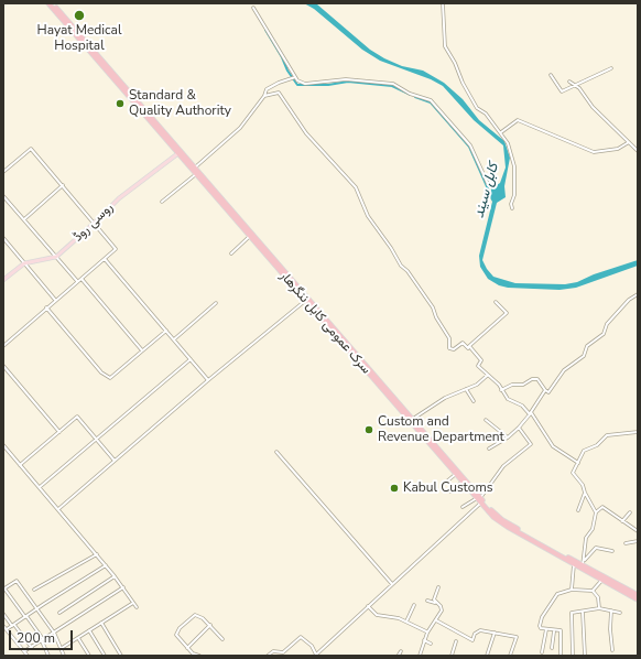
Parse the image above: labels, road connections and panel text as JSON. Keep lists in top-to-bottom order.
{
  "streets": {
    "highway": ["سرک عمومی کابل ننگرهار"],
    "main road": ["روسی روڈ"]
  },
  "crossings": [
    ["روسی روڈ", "سرک عمومی کابل ننگرهار"]
  ],
  "water": ["کابل سيند"],
  "places": [
    "Hayat Medical Hospital",
    "Standard & Quality Authority",
    "Custom and Revenue Department",
    "Kabul Customs"
  ],
  "scale_bar": "200 m"
}
